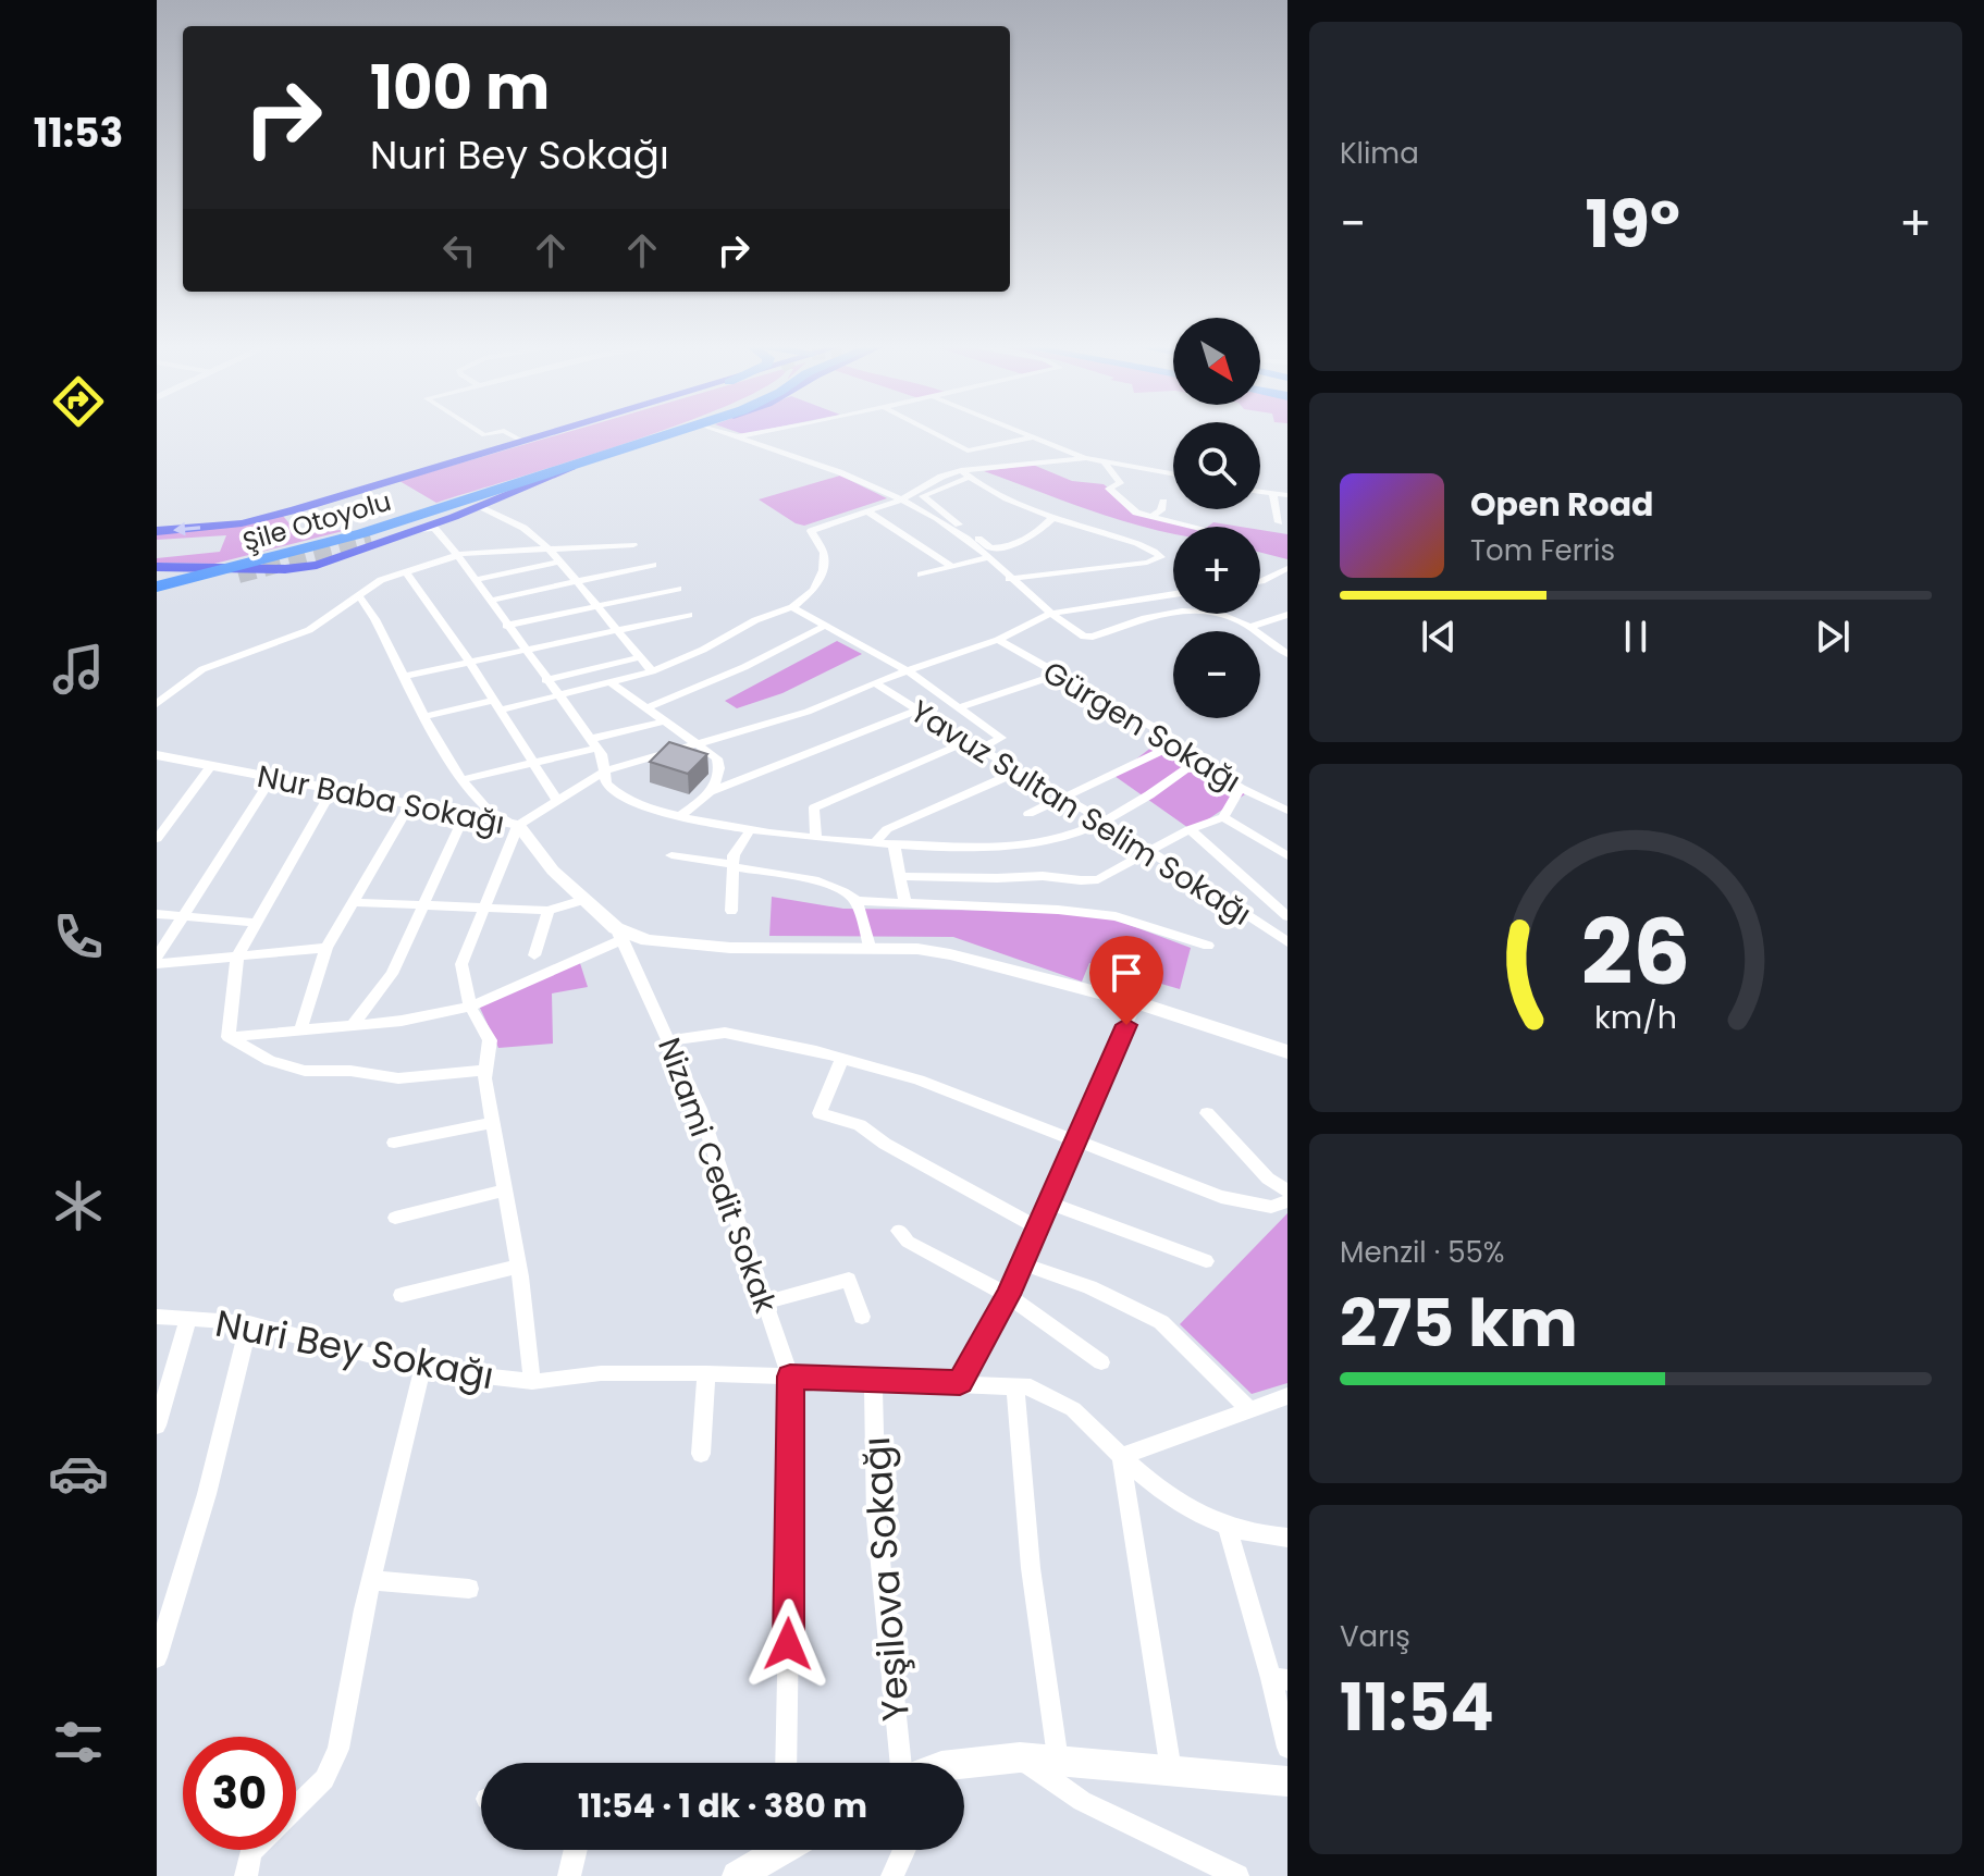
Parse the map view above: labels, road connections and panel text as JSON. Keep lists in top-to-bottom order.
{
  "streets": {
    "highway": ["Şile Otoyolu"],
    "main road": ["Nur Baba Sokağı"],
    "street": [
      "Gürgen Sokağı",
      "Yavuz Sultan Selim Sokağı",
      "Nizami Cedit Sokak",
      "Nuri Bey Sokağı",
      "Yeşilova Sokağı"
    ]
  },
  "crossings": [
    ["Nur Baba Sokağı", "Nizami Cedit Sokak"],
    ["Nizami Cedit Sokak", "Nuri Bey Sokağı"],
    ["Nuri Bey Sokağı", "Yeşilova Sokağı"]
  ],
  "north": "bottom right",
  "page": {
    "tabs": "11:53",
    "tile": [
      "Klima",
      ["Menzil · 55%", "275 km"],
      ["Varış", "11:54"]
    ],
    "turn": ["100 m", "Nuri Bey Sokağı"],
    "heat": ["−", "19°", "+"],
    "map_buttons": ["+", "−"],
    "song": ["Open Road", "Tom Ferris"],
    "limit": "30",
    "trip": "11:54 · 1 dk · 380 m",
    "gauge": ["26", "km/h"]
  }
}
